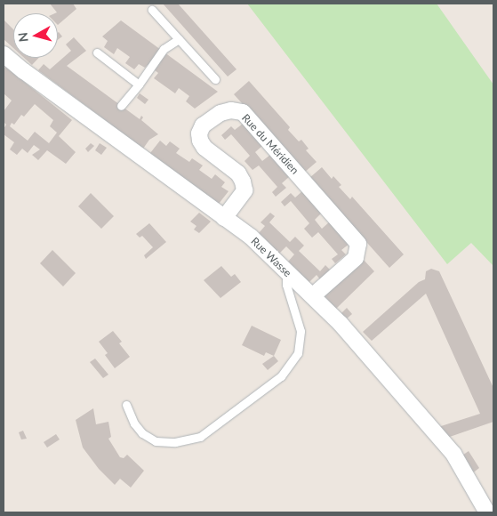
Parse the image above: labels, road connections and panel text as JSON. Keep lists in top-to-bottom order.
{
  "streets": {
    "street": ["Rue du Méridien", "Rue Wasse"]
  },
  "crossings": [
    ["Rue du Méridien", "Rue Wasse"]
  ],
  "north": "left"
}
